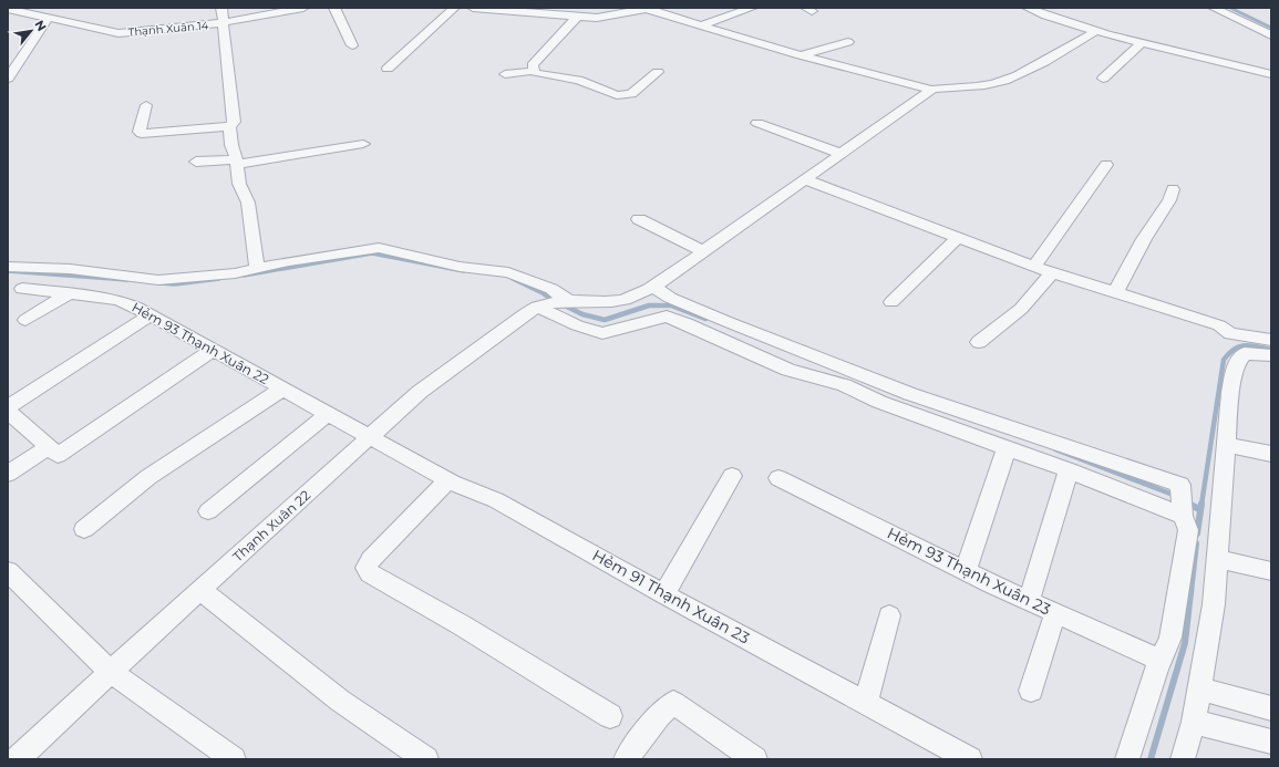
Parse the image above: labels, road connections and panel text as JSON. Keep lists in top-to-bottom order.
{
  "streets": {
    "street": [
      "Thạnh Xuân 14",
      "Hẻm 93 Thạnh Xuân 22",
      "Thạnh Xuân 22",
      "Hẻm 93 Thạnh Xuân 23",
      "Hẻm 91 Thạnh Xuân 23"
    ]
  },
  "crossings": [
    ["Hẻm 93 Thạnh Xuân 22", "Thạnh Xuân 22"],
    ["Hẻm 93 Thạnh Xuân 22", "Hẻm 91 Thạnh Xuân 23"],
    ["Thạnh Xuân 22", "Hẻm 91 Thạnh Xuân 23"]
  ],
  "north": "top right"
}
